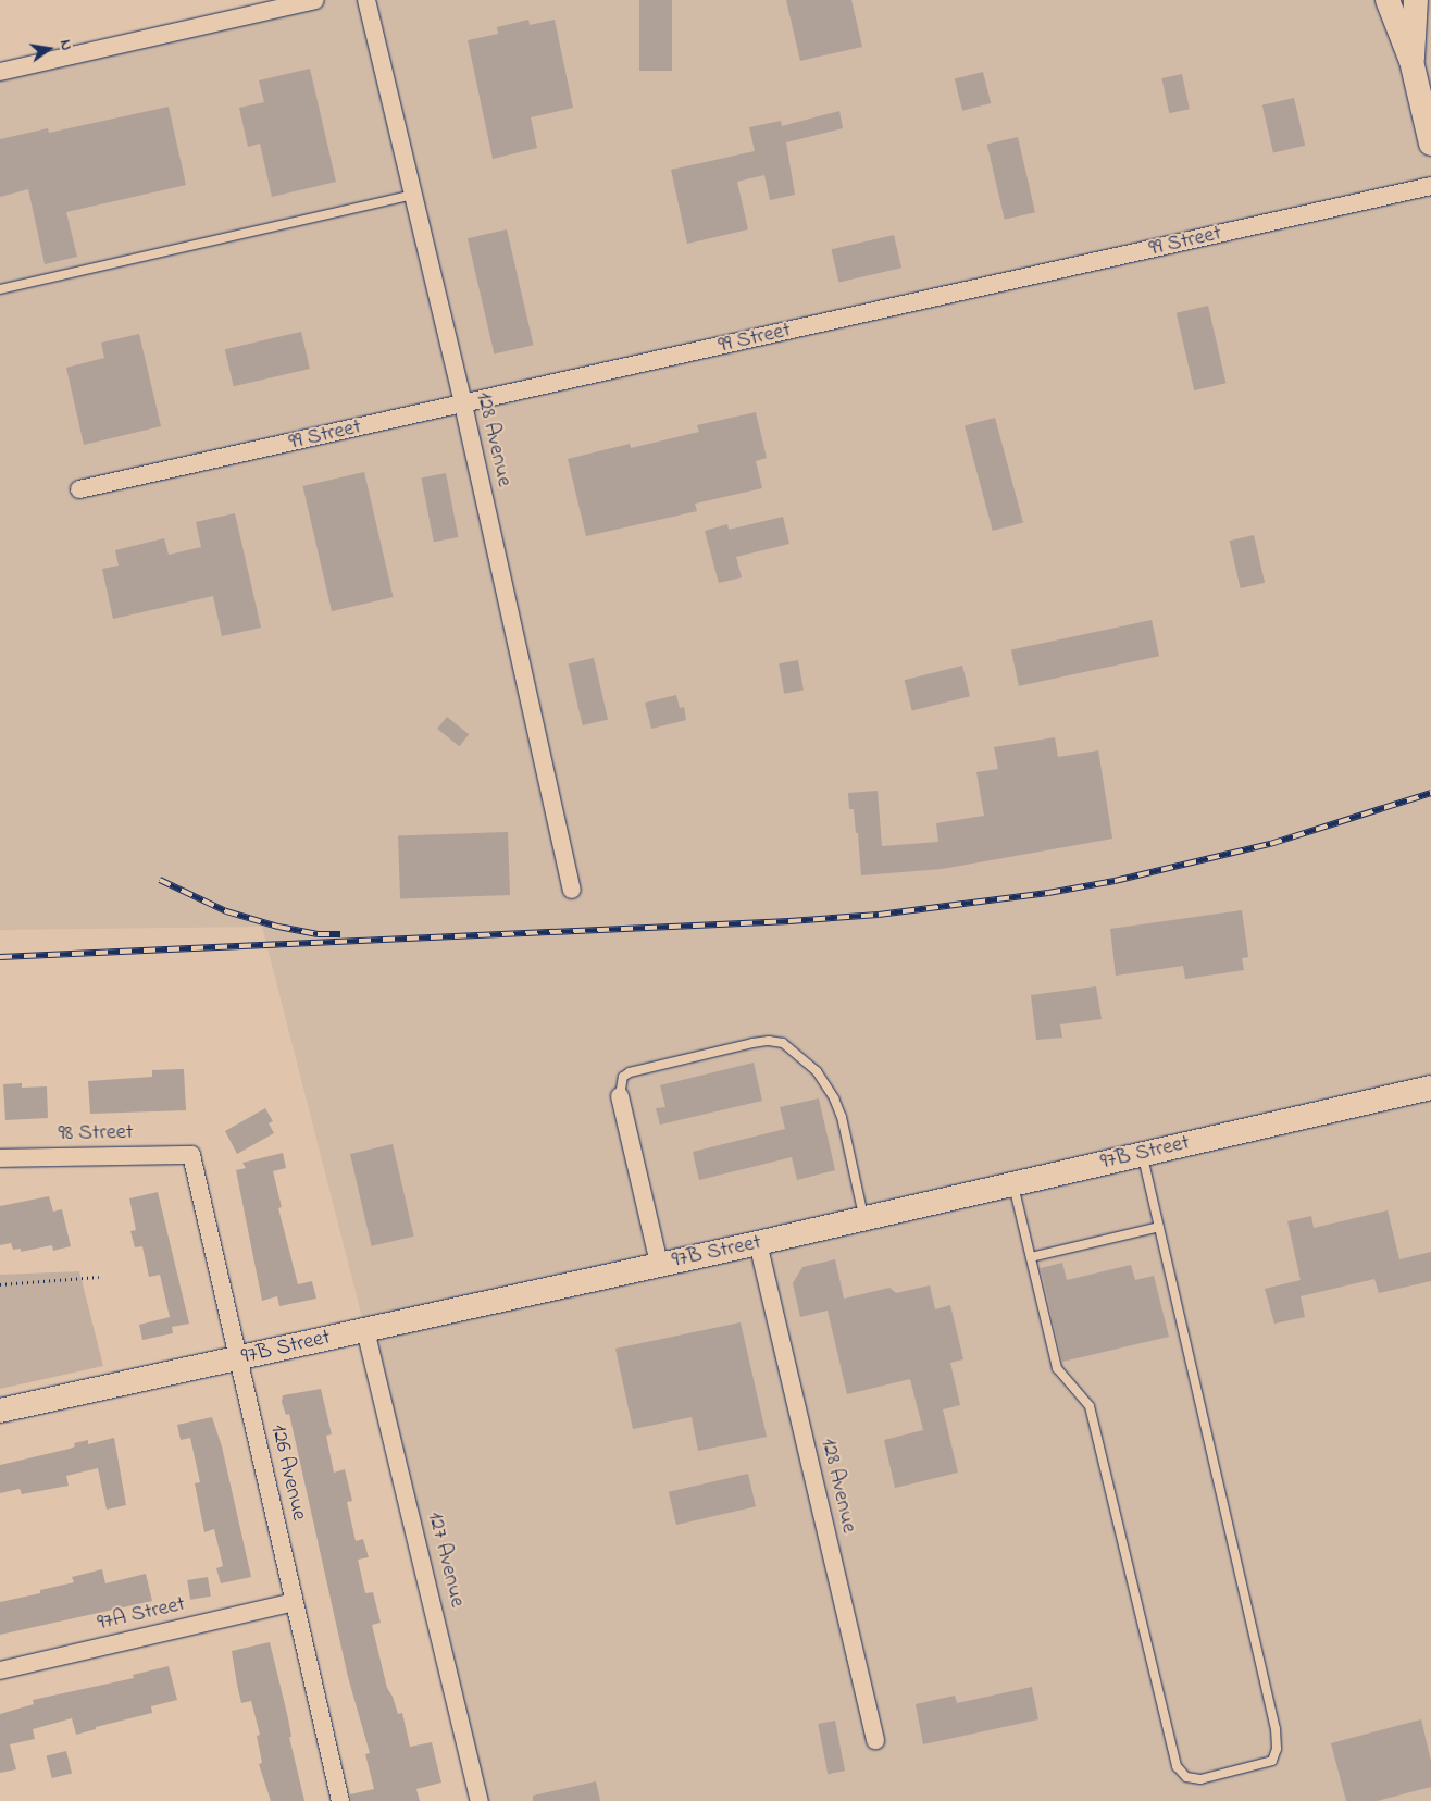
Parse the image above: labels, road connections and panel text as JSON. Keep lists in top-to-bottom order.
{
  "streets": {
    "street": [
      "99 Street",
      "128 Avenue",
      "98 Street",
      "97B Street",
      "126 Avenue",
      "127 Avenue",
      "97A Street"
    ]
  },
  "crossings": [
    ["99 Street", "128 Avenue"],
    ["128 Avenue", "97B Street"],
    ["98 Street", "126 Avenue"],
    ["97B Street", "126 Avenue"],
    ["97B Street", "127 Avenue"],
    ["126 Avenue", "97A Street"]
  ],
  "north": "right"
}
